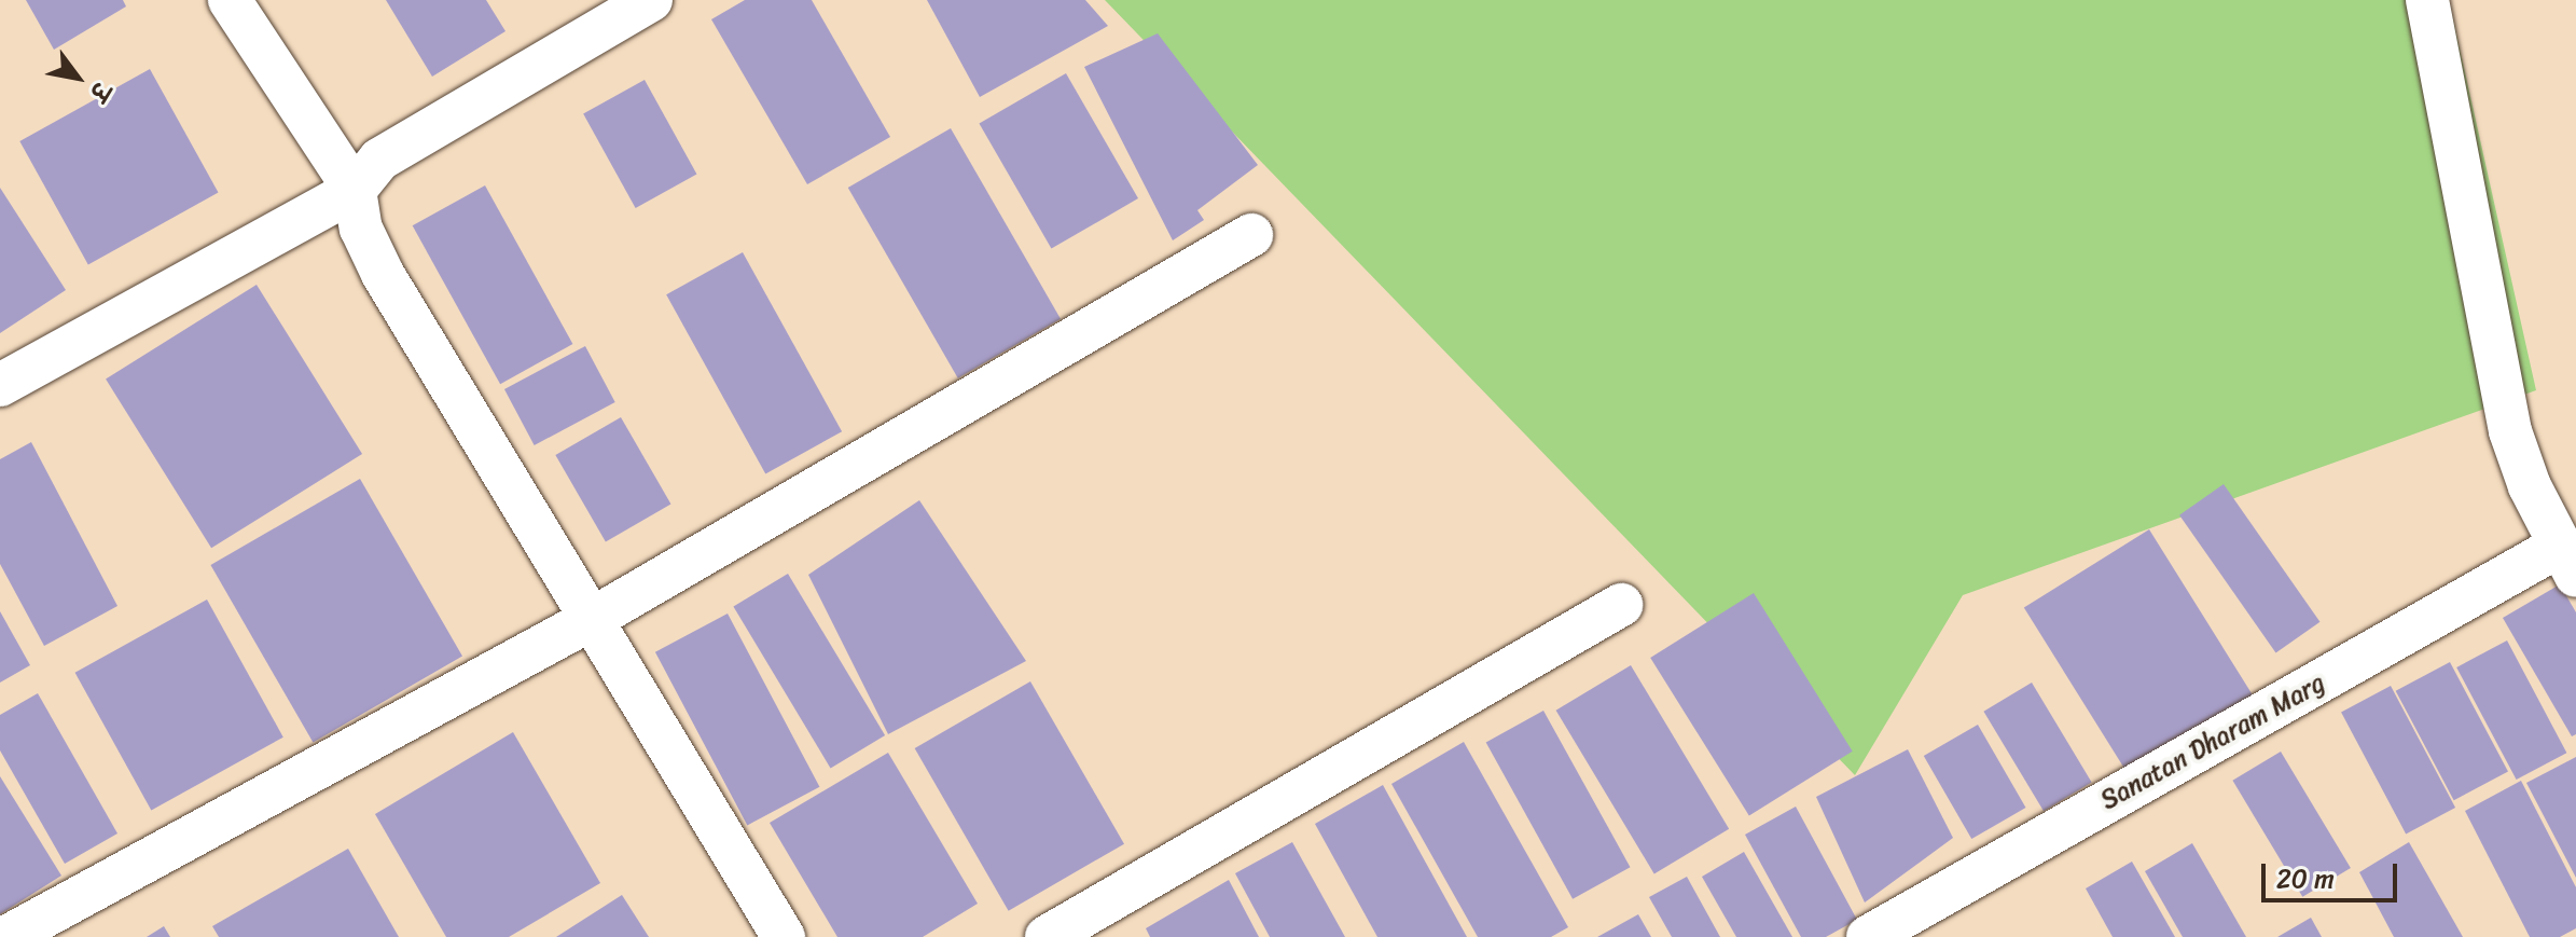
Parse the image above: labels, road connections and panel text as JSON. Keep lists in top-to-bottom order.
{
  "streets": {
    "street": ["Sanatan Dharam Marg"]
  },
  "scale_bar": "20 m",
  "north": "bottom right"
}
